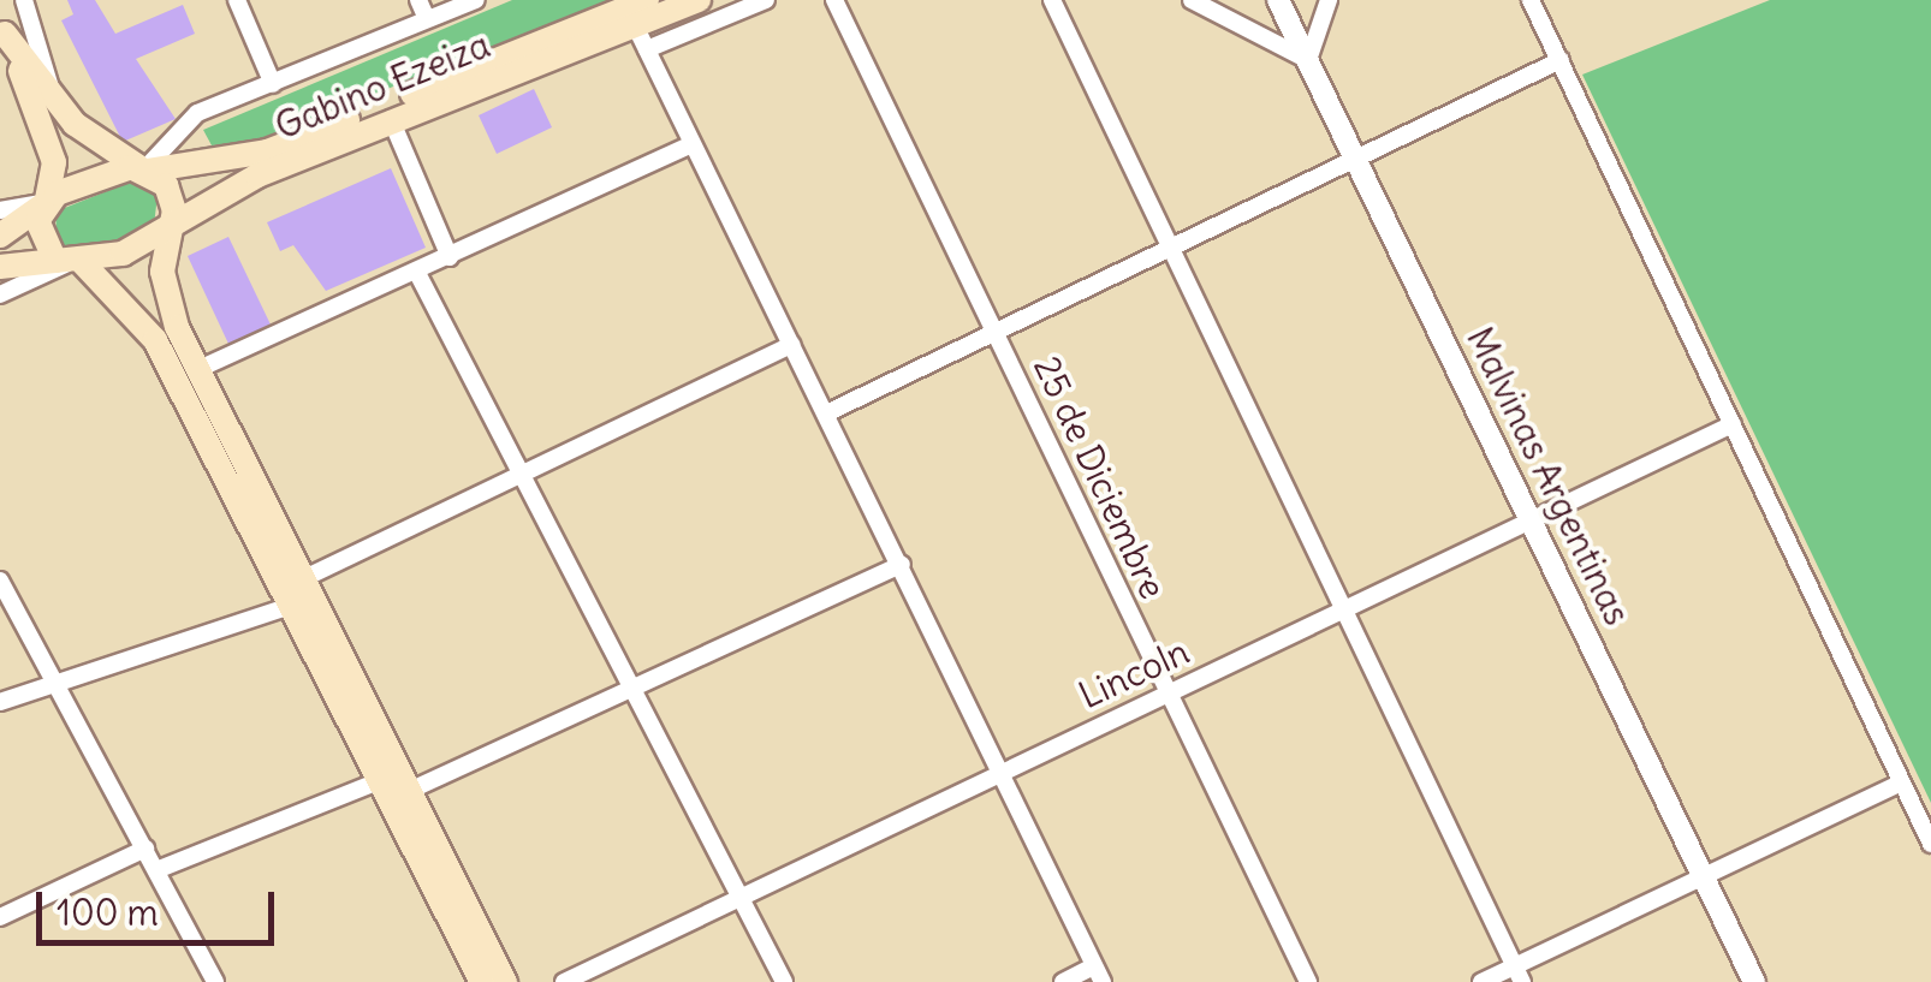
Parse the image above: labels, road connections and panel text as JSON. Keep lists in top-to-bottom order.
{
  "streets": {
    "main road": ["Gabino Ezeiza"],
    "street": ["Malvinas Argentinas", "25 de Diciembre", "Lincoln"]
  },
  "crossings": [
    ["Malvinas Argentinas", "Lincoln"],
    ["25 de Diciembre", "Lincoln"]
  ],
  "scale_bar": "100 m"
}
